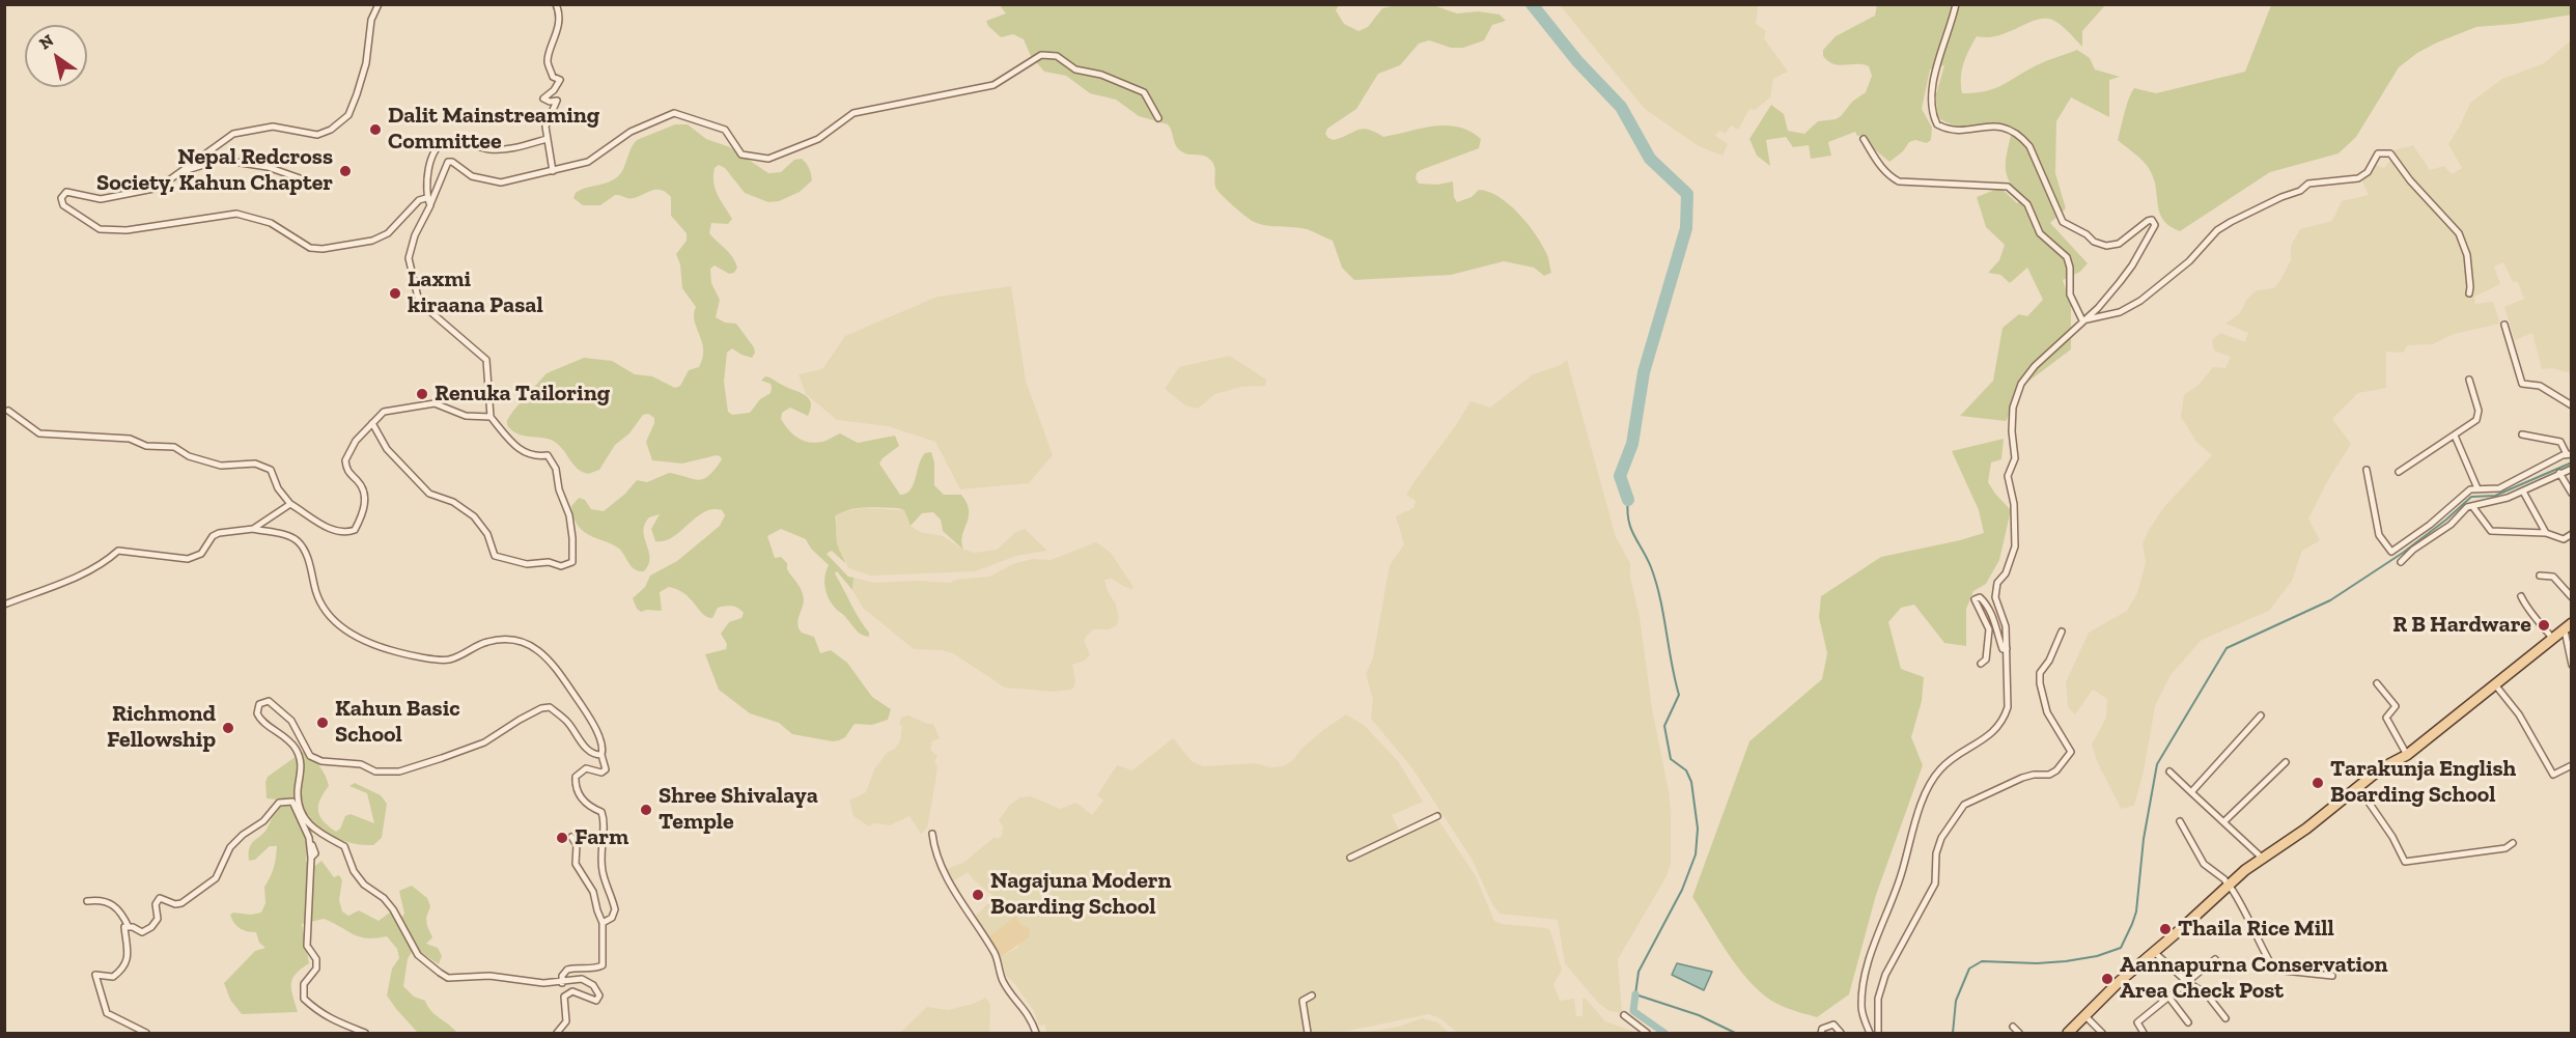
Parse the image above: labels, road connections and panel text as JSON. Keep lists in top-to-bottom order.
{
  "places": [
    "Dalit Mainstreaming Committee",
    "Nepal Redcross Society, Kahun Chapter",
    "Laxmi kiraana Pasal",
    "Renuka Tailoring",
    "R B Hardware",
    "Kahun Basic School",
    "Richmond Fellowship",
    "Tarakunja English Boarding School",
    "Shree Shivalaya Temple",
    "Farm",
    "Nagajuna Modern Boarding School",
    "Thaila Rice Mill",
    "Aannapurna Conservation Area Check Post"
  ],
  "north": "top left"
}
